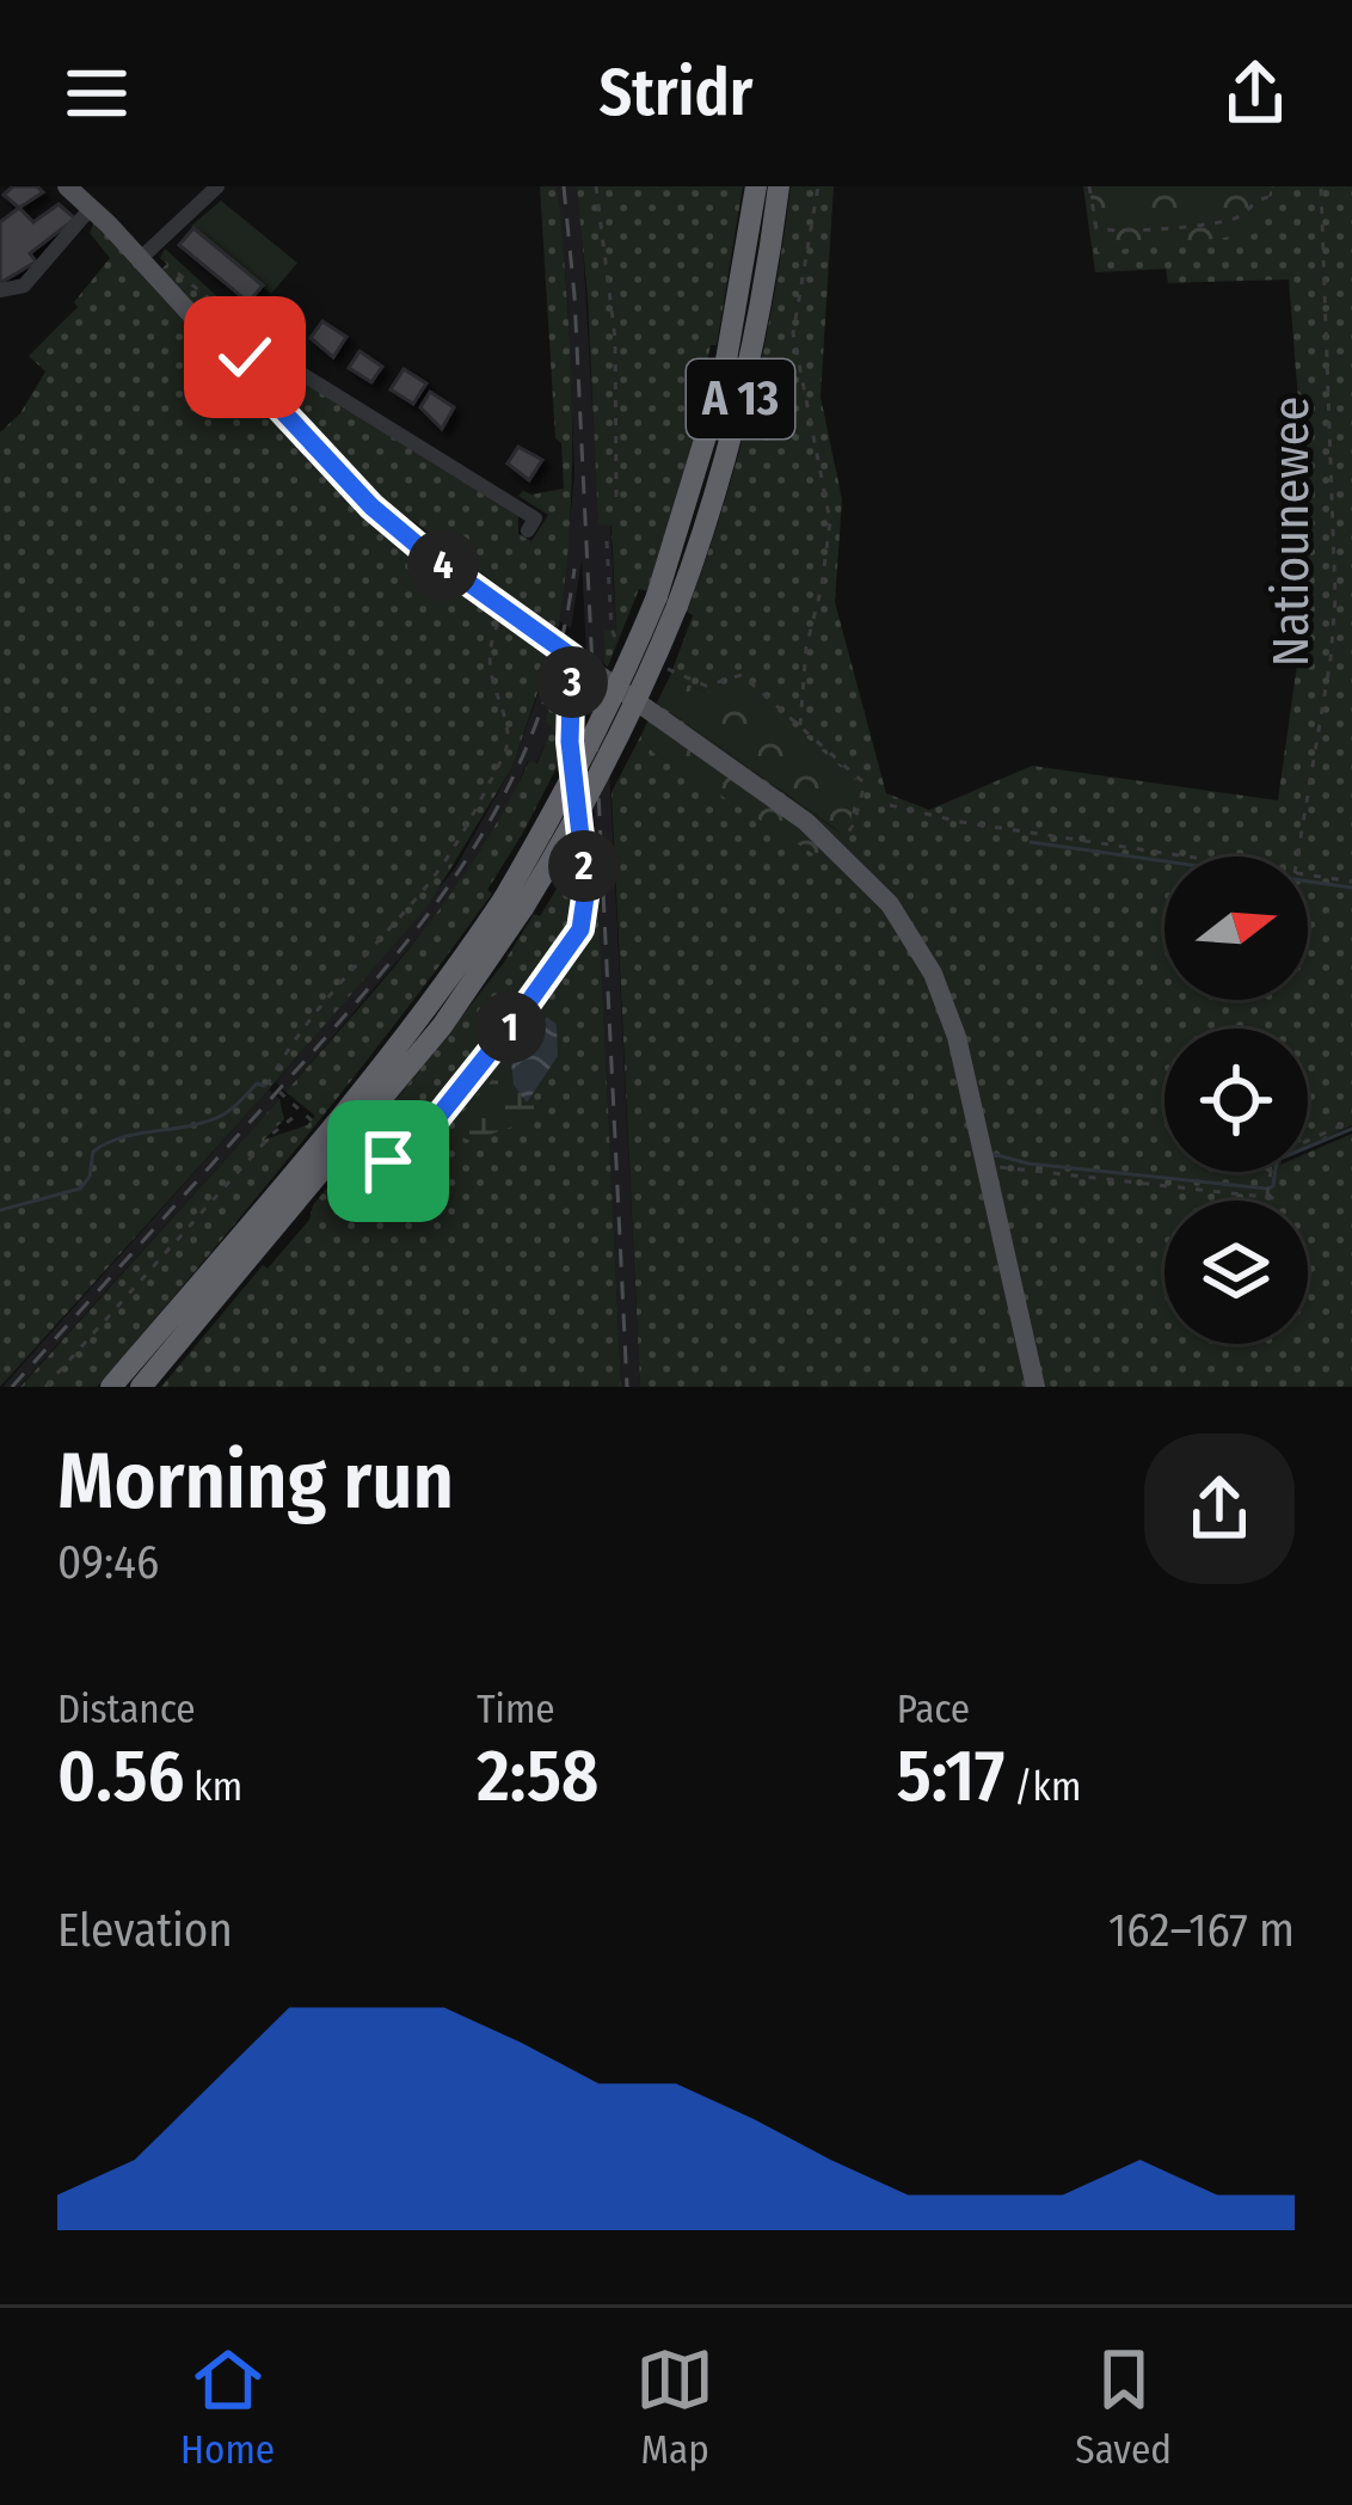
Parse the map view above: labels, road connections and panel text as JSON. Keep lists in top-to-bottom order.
{
  "streets": {
    "highway": ["A 13"],
    "path": ["Natiounewee"]
  },
  "north": "right",
  "page": {
    "header": "Stridr",
    "pins": [
      "4",
      "3",
      "2",
      "1"
    ],
    "heading": ["Morning run", "09:46"],
    "stats": [
      ["Distance", "0.56 km"],
      ["Time", "2:58"],
      ["Pace", "5:17 /km"]
    ],
    "chart": ["Elevation", "162–167 m"],
    "tabs": ["Home", "Map", "Saved"]
  }
}
